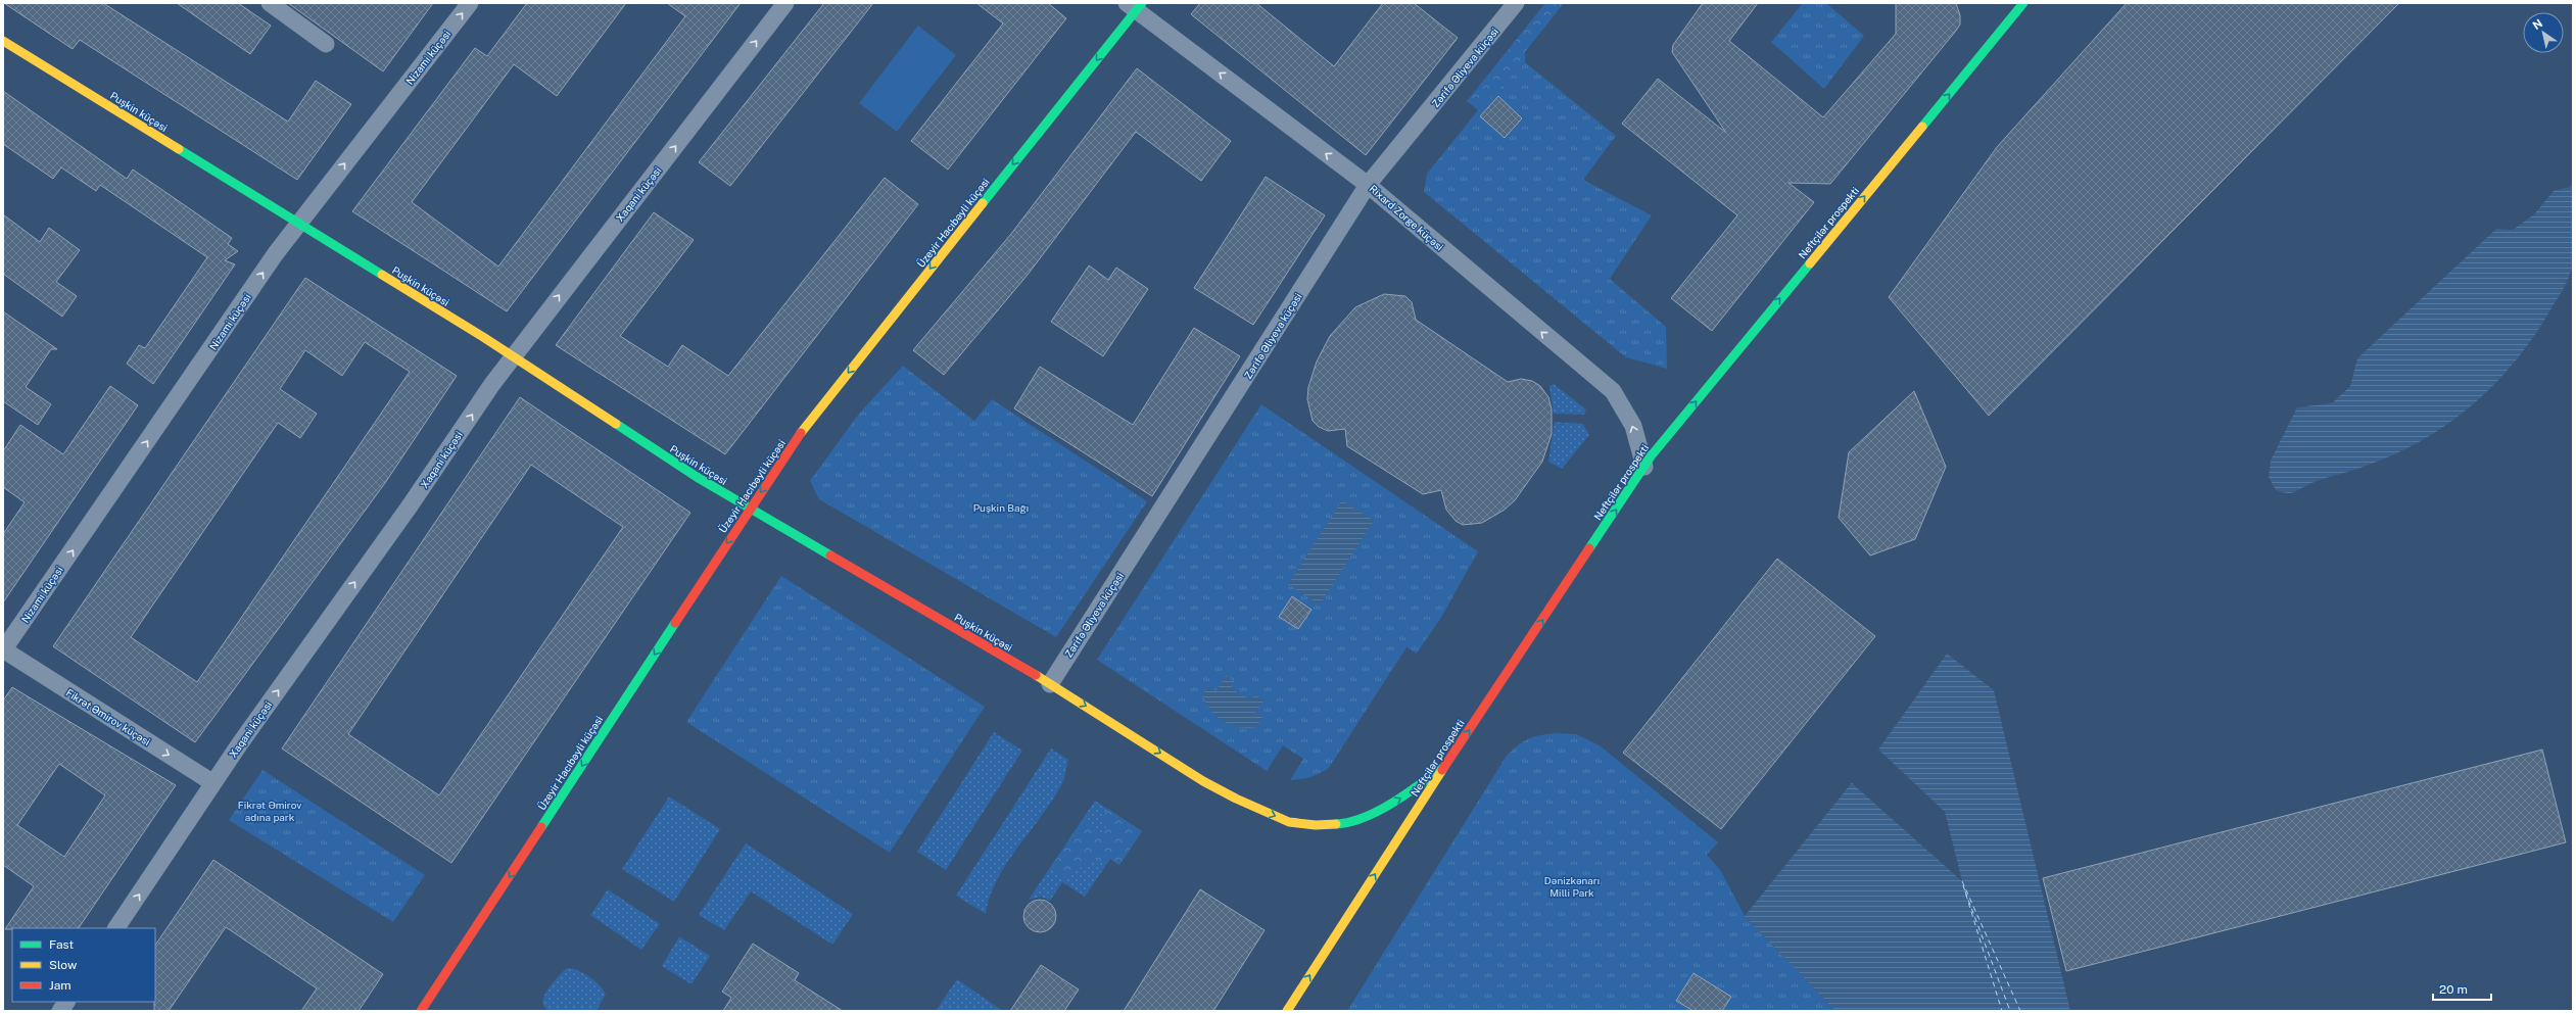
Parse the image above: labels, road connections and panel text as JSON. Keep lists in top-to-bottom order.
{
  "streets": {
    "main road": ["Puşkin küçəsi", "Üzeyir Hacıbəyli küçəsi", "Neftçilər prospekti"],
    "street": [
      "Nizami küçəsi",
      "Zərifə Əliyeva küçəsi",
      "Xaqani küçəsi",
      "Rixard Zorge küçəsi",
      "Fikrət Əmirov küçəsi"
    ]
  },
  "crossings": [
    ["Nizami küçəsi", "Puşkin küçəsi"],
    ["Nizami küçəsi", "Fikrət Əmirov küçəsi"],
    ["Zərifə Əliyeva küçəsi", "Puşkin küçəsi"],
    ["Zərifə Əliyeva küçəsi", "Rixard Zorge küçəsi"],
    ["Puşkin küçəsi", "Xaqani küçəsi"],
    ["Puşkin küçəsi", "Üzeyir Hacıbəyli küçəsi"],
    ["Puşkin küçəsi", "Neftçilər prospekti"],
    ["Xaqani küçəsi", "Fikrət Əmirov küçəsi"],
    ["Rixard Zorge küçəsi", "Üzeyir Hacıbəyli küçəsi"],
    ["Rixard Zorge küçəsi", "Neftçilər prospekti"]
  ],
  "one_way": [
    "Nizami küçəsi",
    "Xaqani küçəsi",
    "Rixard Zorge küçəsi",
    "Üzeyir Hacıbəyli küçəsi",
    "Neftçilər prospekti",
    "Fikrət Əmirov küçəsi"
  ],
  "parks": ["Puşkin Bağı", "Fikrət Əmirov adına park", "Dənizkənarı Milli Park"],
  "legend": ["Fast", "Slow", "Jam"],
  "scale_bar": "20 m",
  "north": "top left"
}
